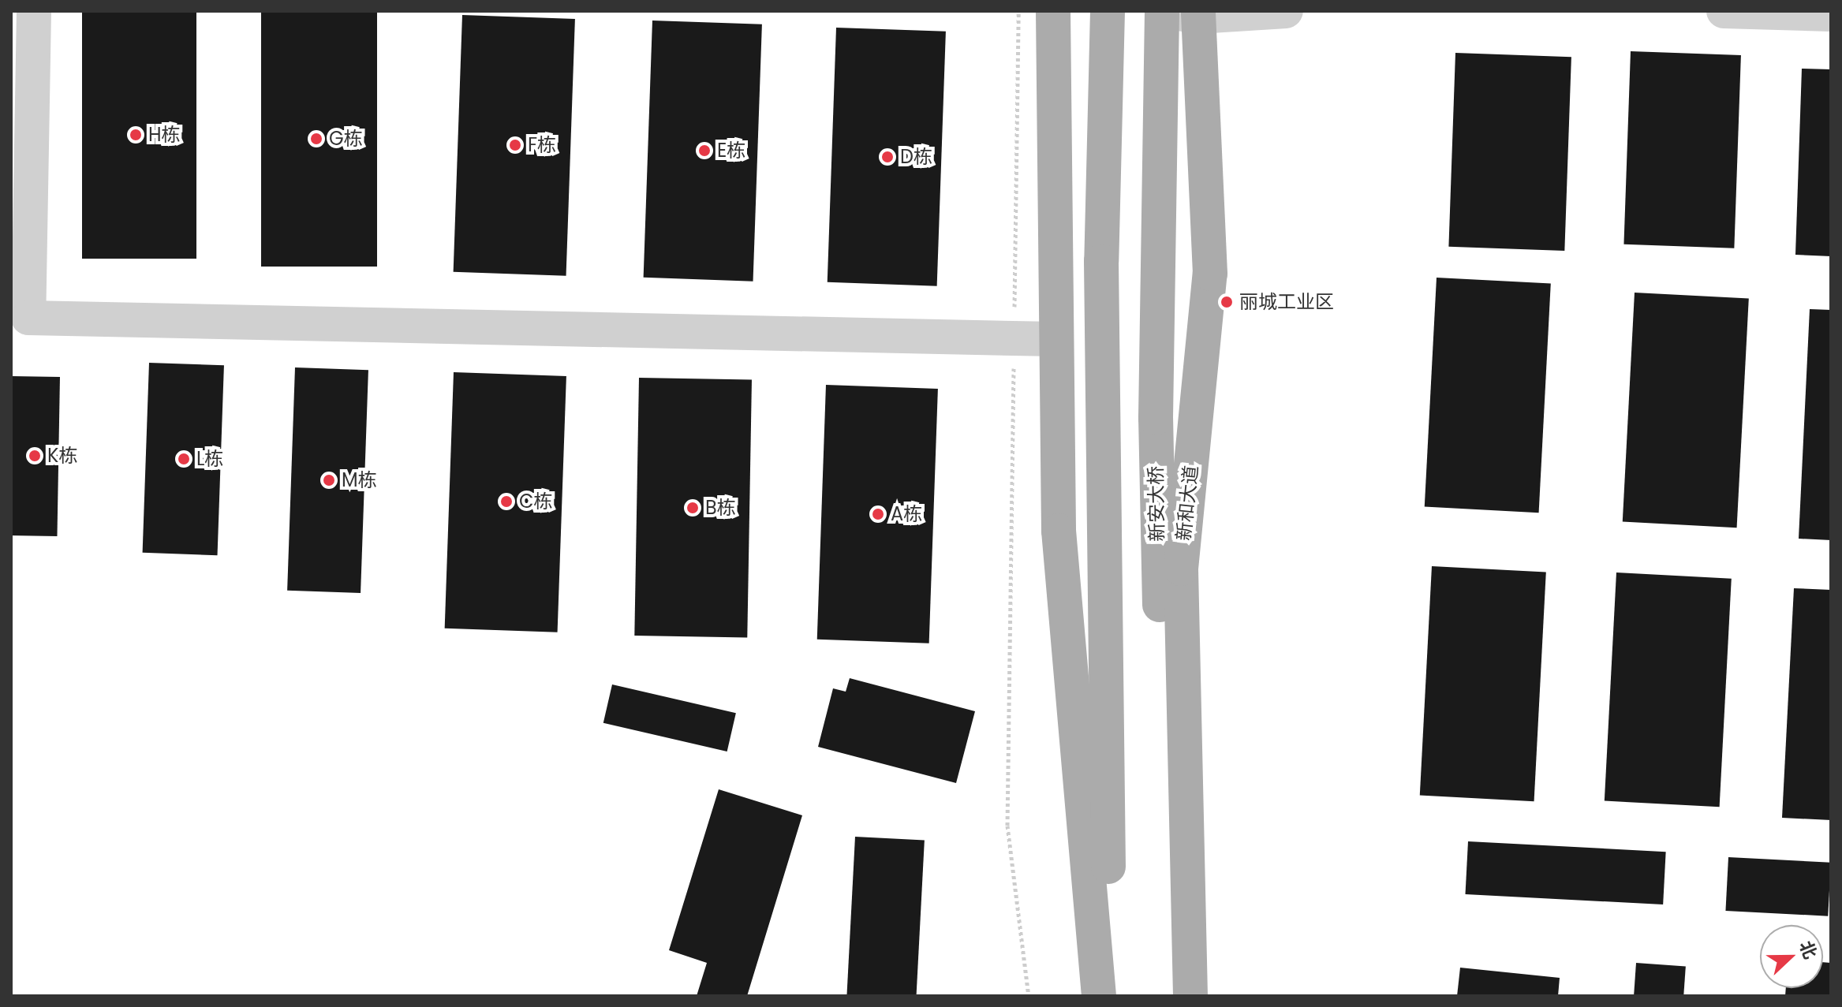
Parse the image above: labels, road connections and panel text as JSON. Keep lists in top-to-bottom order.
{
  "streets": {
    "main road": ["新和大道", "新安大桥"]
  },
  "places": [
    "H栋",
    "G栋",
    "F栋",
    "E栋",
    "D栋",
    "丽城工业区",
    "K栋",
    "L栋",
    "M栋",
    "C栋",
    "B栋",
    "A栋"
  ],
  "north": "right"
}
